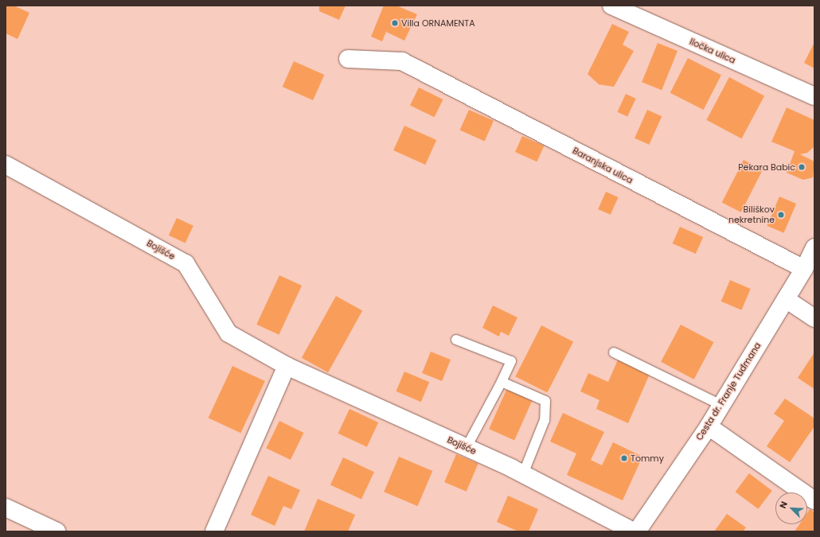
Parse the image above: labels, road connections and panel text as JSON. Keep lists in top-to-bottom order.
{
  "streets": {
    "street": [
      "Iločka ulica",
      "Baranjska ulica",
      "Bojišće",
      "Cesta dr. Franje Tuđmana"
    ]
  },
  "crossings": [
    ["Baranjska ulica", "Cesta dr. Franje Tuđmana"]
  ],
  "places": [
    "Villa ORNAMENTA",
    "Pekara Babic",
    "Biliškov nekretnine",
    "Tommy"
  ],
  "north": "top left"
}
